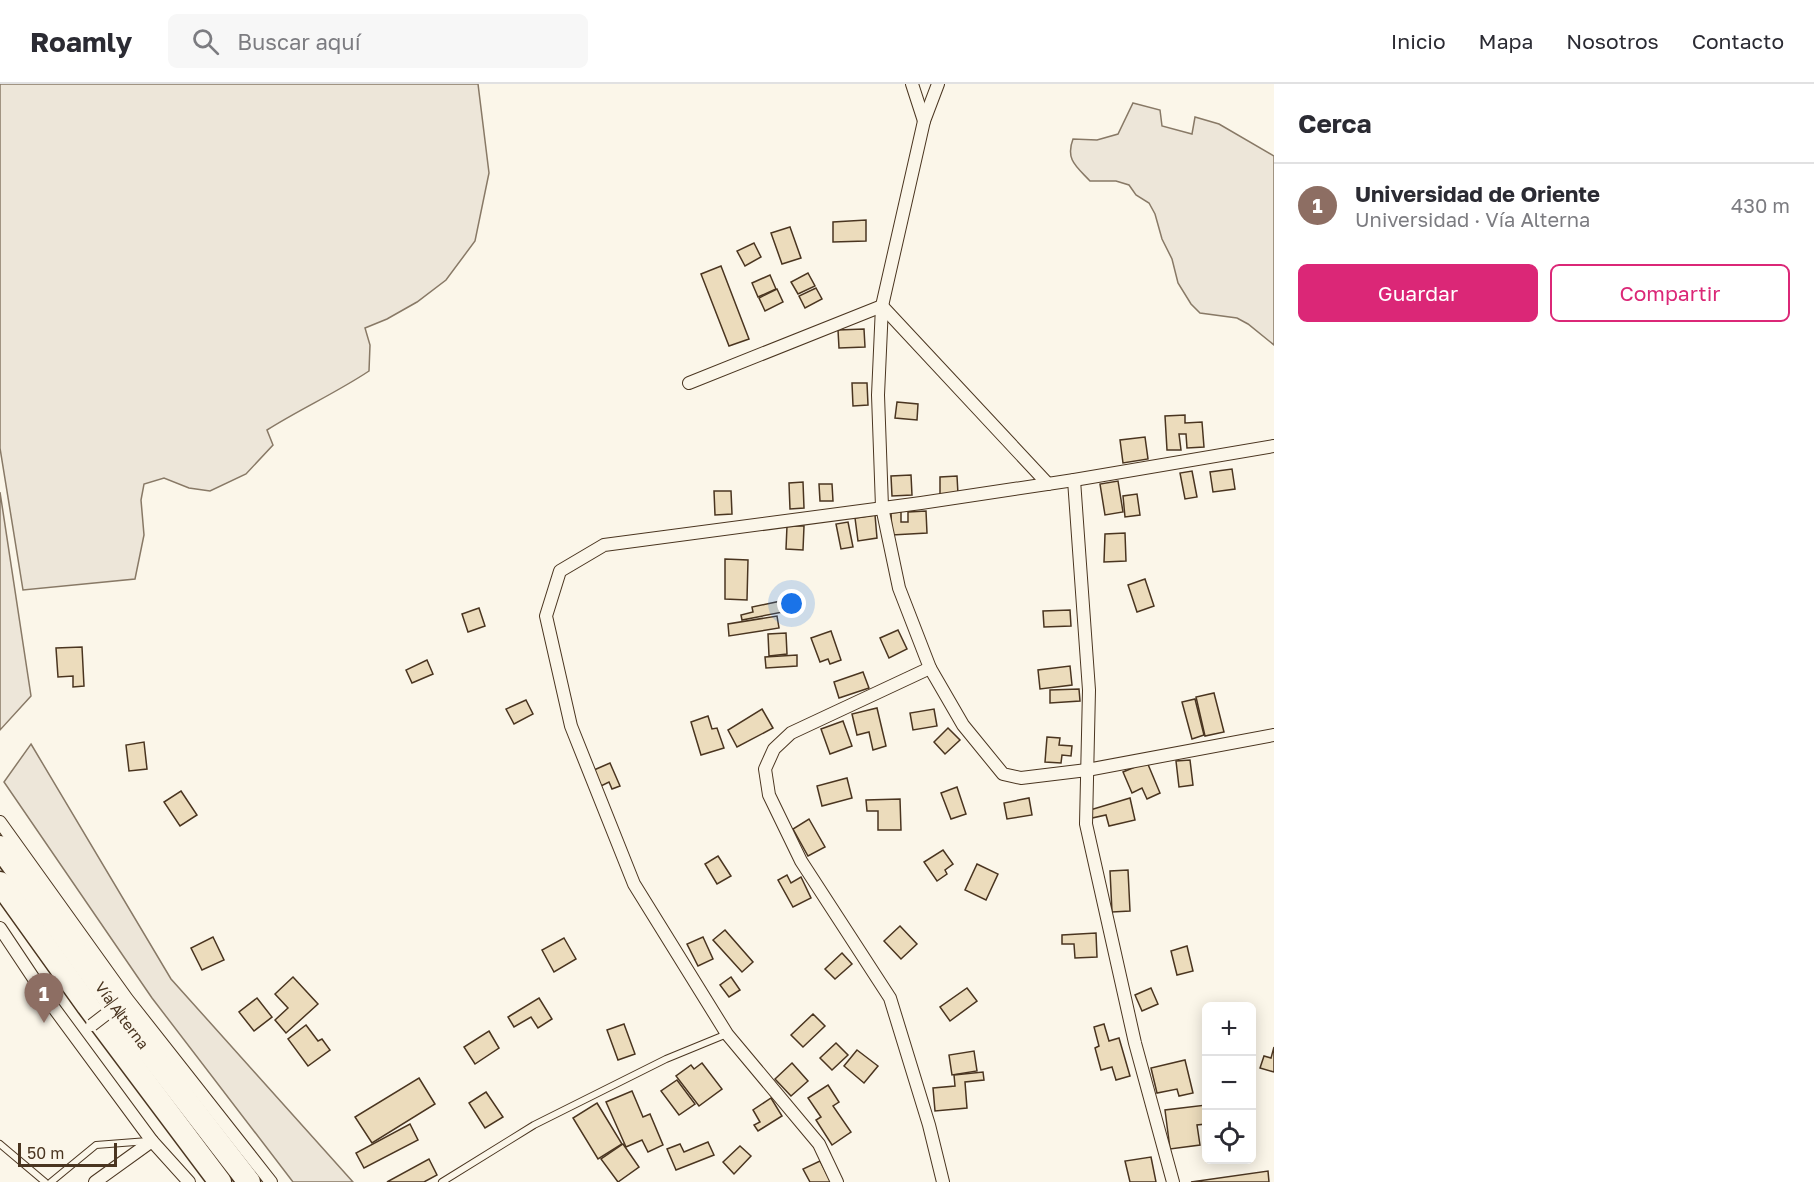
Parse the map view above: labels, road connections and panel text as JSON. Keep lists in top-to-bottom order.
{
  "streets": {
    "highway": ["Vía Alterna"]
  },
  "scale_bar": "50 m",
  "page": {
    "header": "Roamly",
    "search": "Buscar aquí",
    "nav": [
      "Inicio",
      "Mapa",
      "Nosotros",
      "Contacto"
    ],
    "heading": "Cerca",
    "list": [
      {
        "mark": "1",
        "name": "Universidad de Oriente",
        "note": "Universidad · Vía Alterna",
        "value": "430 m"
      }
    ],
    "buttons": ["Guardar", "Compartir"],
    "pins": "1",
    "map_buttons": ["+", "−"],
    "scale": "50 m"
  }
}
